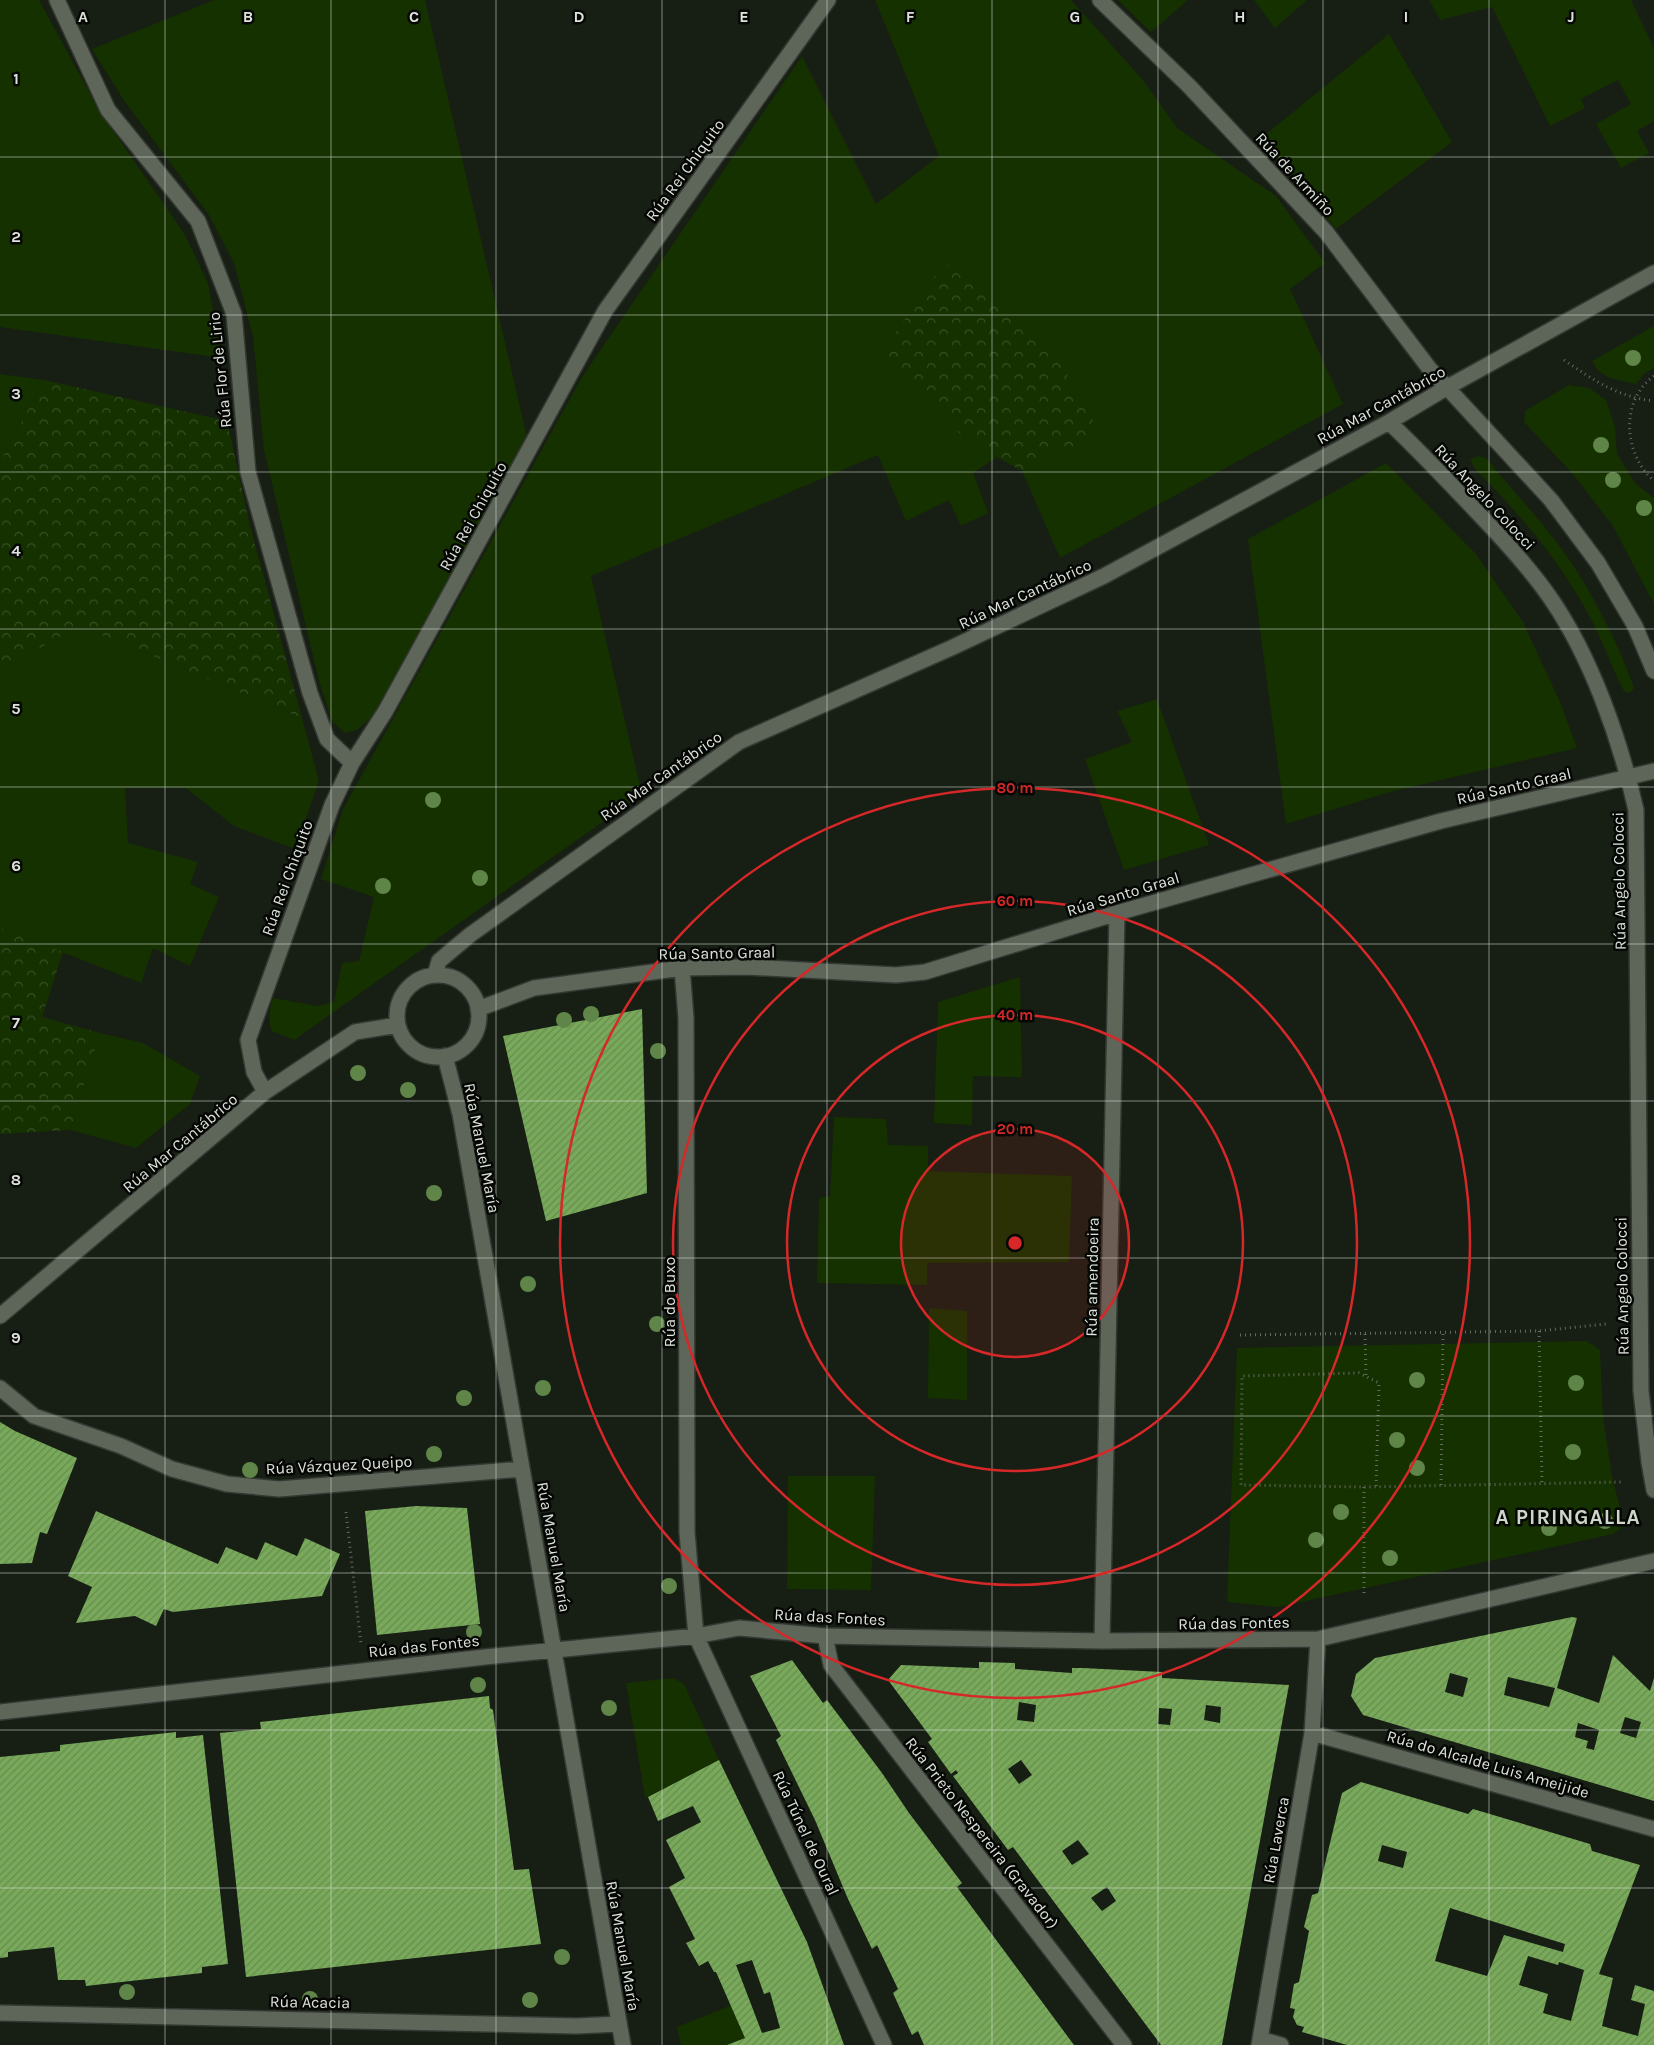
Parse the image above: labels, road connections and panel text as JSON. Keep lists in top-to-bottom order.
{
  "streets": {
    "street": [
      "Rúa Rei Chiquito",
      "Rúa de Armiño",
      "Rúa Flor de Lirio",
      "Rúa Mar Cantábrico",
      "Rúa Angelo Colocci",
      "Rúa Santo Graal",
      "Rúa Manuel María",
      "Rúa amendoeira",
      "Rúa do Buxo",
      "Rúa Vázquez Queipo",
      "Rúa das Fontes",
      "Rúa do Alcalde Luis Ameijide",
      "Rúa Túnel de Oural",
      "Rúa Prieto Nespereira (Gravador)",
      "Rúa Laverca",
      "Rúa Acacia"
    ]
  },
  "crossings": [
    ["Rúa Rei Chiquito", "Rúa Flor de Lirio"],
    ["Rúa Rei Chiquito", "Rúa Mar Cantábrico"],
    ["Rúa de Armiño", "Rúa Mar Cantábrico"],
    ["Rúa Mar Cantábrico", "Rúa Angelo Colocci"],
    ["Rúa Mar Cantábrico", "Rúa Santo Graal"],
    ["Rúa Mar Cantábrico", "Rúa Manuel María"],
    ["Rúa Angelo Colocci", "Rúa Santo Graal"],
    ["Rúa Santo Graal", "Rúa Manuel María"],
    ["Rúa Santo Graal", "Rúa amendoeira"],
    ["Rúa Santo Graal", "Rúa do Buxo"],
    ["Rúa Manuel María", "Rúa Vázquez Queipo"],
    ["Rúa Manuel María", "Rúa das Fontes"],
    ["Rúa Manuel María", "Rúa Acacia"],
    ["Rúa amendoeira", "Rúa das Fontes"],
    ["Rúa do Buxo", "Rúa das Fontes"],
    ["Rúa do Buxo", "Rúa Túnel de Oural"],
    ["Rúa das Fontes", "Rúa Túnel de Oural"],
    ["Rúa das Fontes", "Rúa Prieto Nespereira (Gravador)"],
    ["Rúa das Fontes", "Rúa Laverca"],
    ["Rúa do Alcalde Luis Ameijide", "Rúa Laverca"]
  ],
  "districts": ["A PIRINGALLA"],
  "grid": {
    "columns": [
      "A",
      "B",
      "C",
      "D",
      "E",
      "F",
      "G",
      "H",
      "I",
      "J"
    ],
    "rows": [
      "1",
      "2",
      "3",
      "4",
      "5",
      "6",
      "7",
      "8",
      "9"
    ]
  },
  "rings": [
    "80 m",
    "60 m",
    "40 m",
    "20 m"
  ]
}
